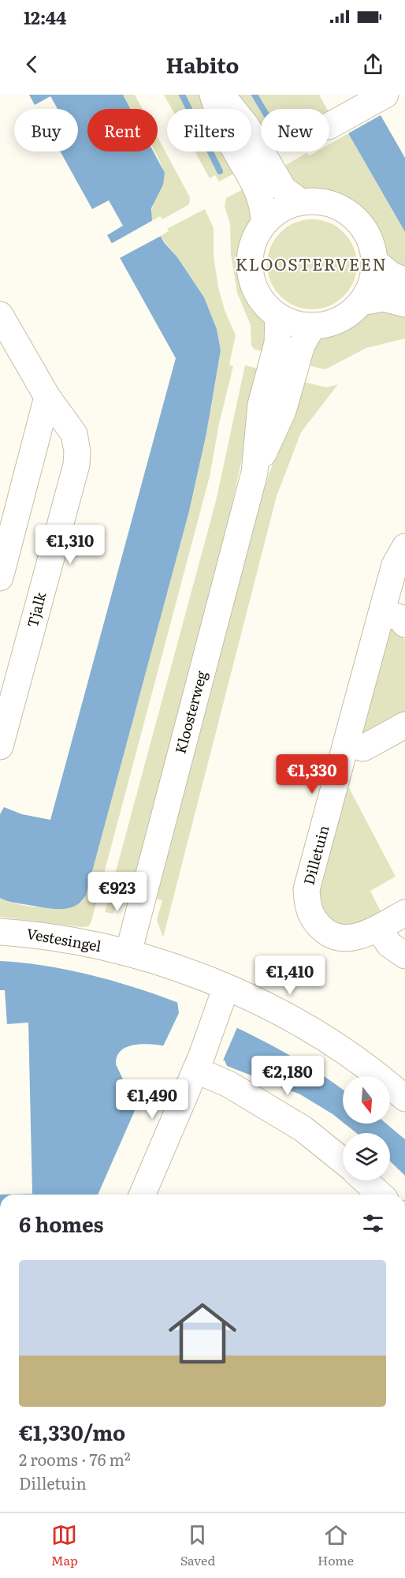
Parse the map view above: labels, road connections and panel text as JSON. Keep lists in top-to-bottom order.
{
  "streets": {
    "street": [
      "Tjalk",
      "Kloosterweg",
      "Dilletuin",
      "Vestesingel"
    ]
  },
  "crossings": [
    ["Kloosterweg", "Vestesingel"]
  ],
  "districts": ["KLOOSTERVEEN"],
  "north": "bottom",
  "page": {
    "status": "12:44",
    "header": "Habito",
    "chip": [
      "Buy",
      "Rent",
      "Filters",
      "New"
    ],
    "price": [
      "€1,310",
      "€1,330",
      "€923",
      "€1,410",
      "€2,180",
      "€1,490"
    ],
    "heading": "6 homes",
    "list": [
      {
        "name": "€1,330/mo",
        "note": "2 rooms · 76 m² · Dilletuin"
      }
    ],
    "tabs": ["Map", "Saved", "Home"]
  }
}
